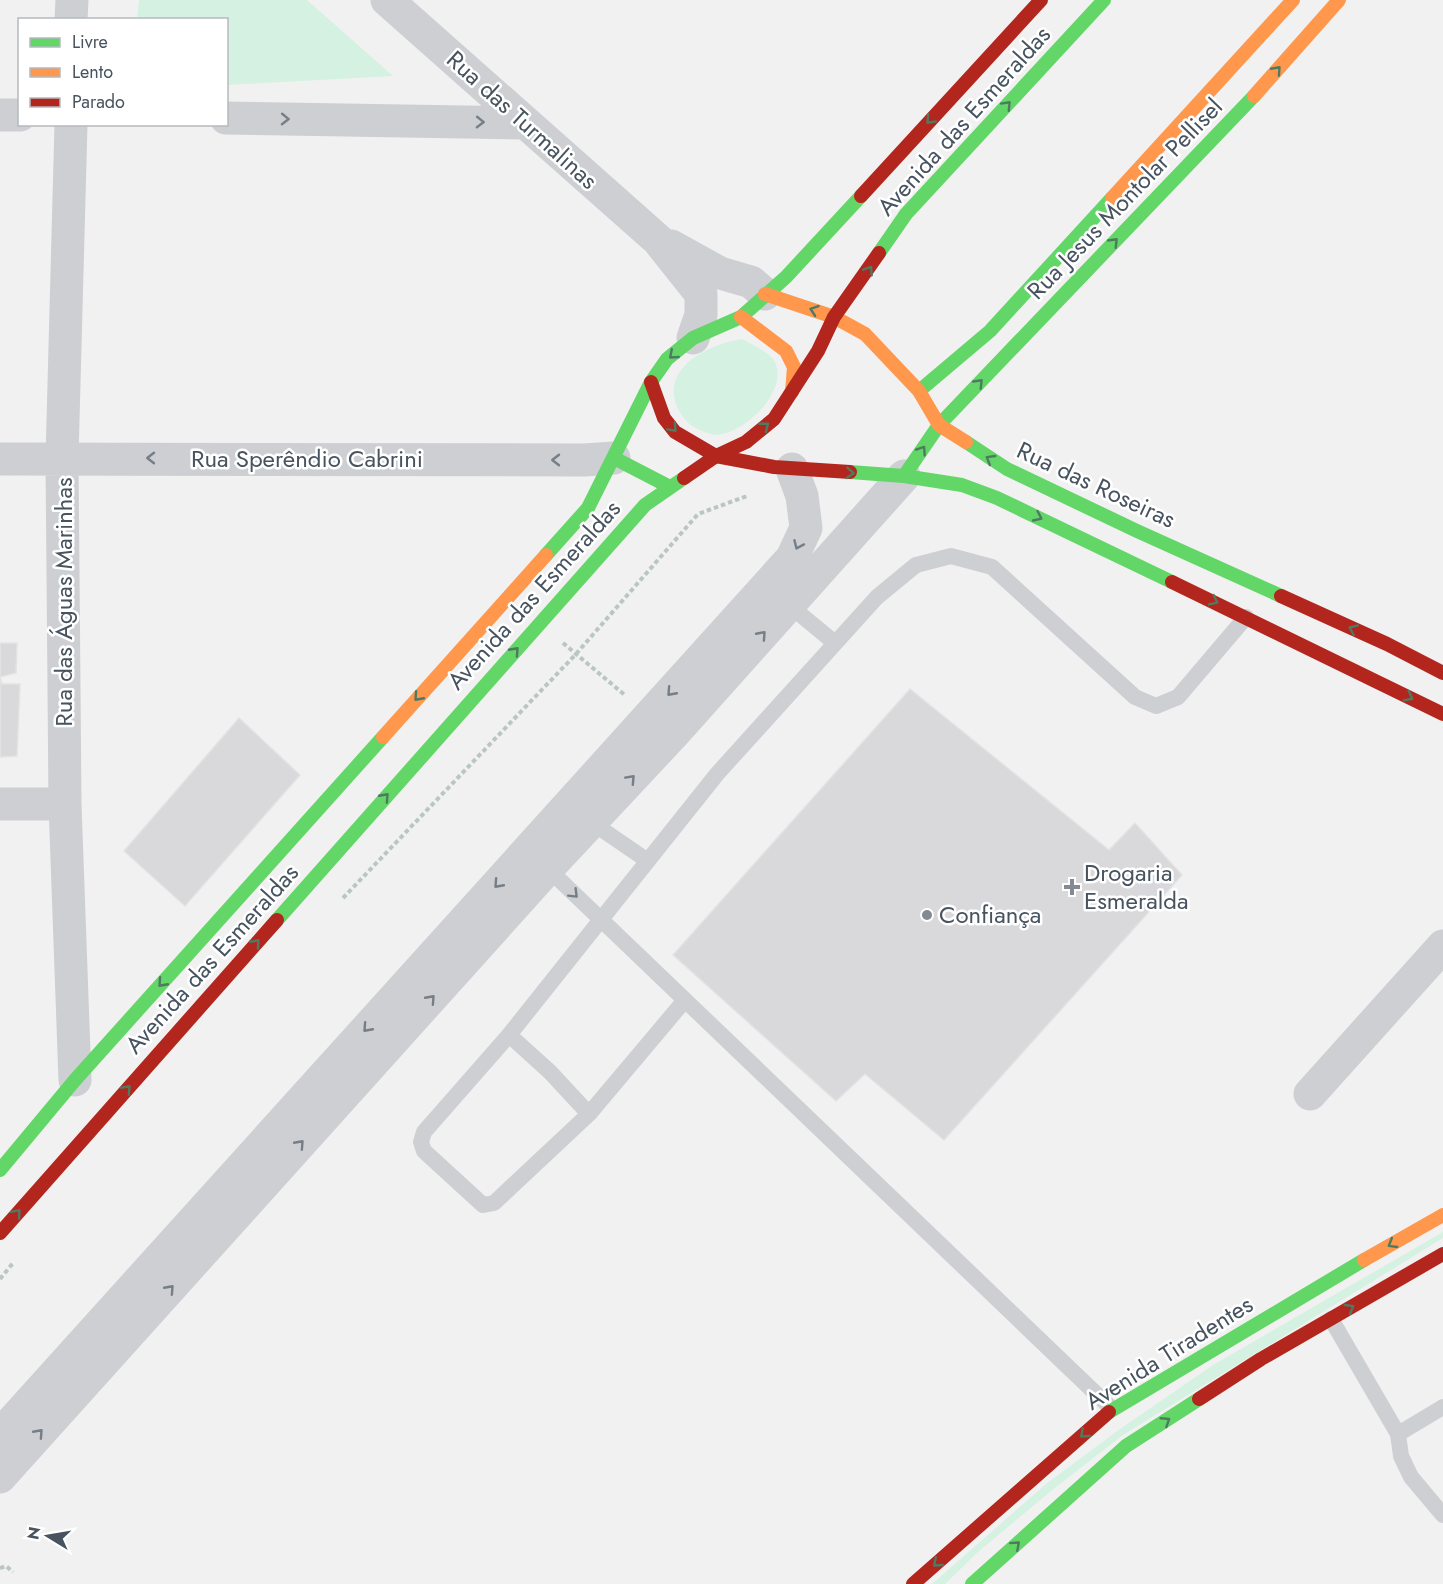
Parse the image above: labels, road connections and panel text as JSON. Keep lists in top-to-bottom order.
{
  "streets": {
    "main road": [
      "Avenida das Esmeraldas",
      "Rua Jesus Montolar Pellisel",
      "Rua das Roseiras",
      "Avenida Tiradentes"
    ],
    "street": ["Rua das Turmalinas", "Rua Sperêndio Cabrini", "Rua das Águas Marinhas"]
  },
  "crossings": [
    ["Rua das Turmalinas", "Avenida das Esmeraldas"],
    ["Rua das Turmalinas", "Rua das Roseiras"],
    ["Avenida das Esmeraldas", "Rua Sperêndio Cabrini"],
    ["Avenida das Esmeraldas", "Rua das Roseiras"],
    ["Avenida das Esmeraldas", "Rua das Águas Marinhas"],
    ["Rua Jesus Montolar Pellisel", "Rua das Roseiras"],
    ["Rua Sperêndio Cabrini", "Rua das Águas Marinhas"]
  ],
  "one_way": ["Rua Sperêndio Cabrini"],
  "places": {
    "health": ["Drogaria Esmeralda"],
    "other": ["Confiança"]
  },
  "legend": ["Livre", "Lento", "Parado"],
  "north": "left"
}
